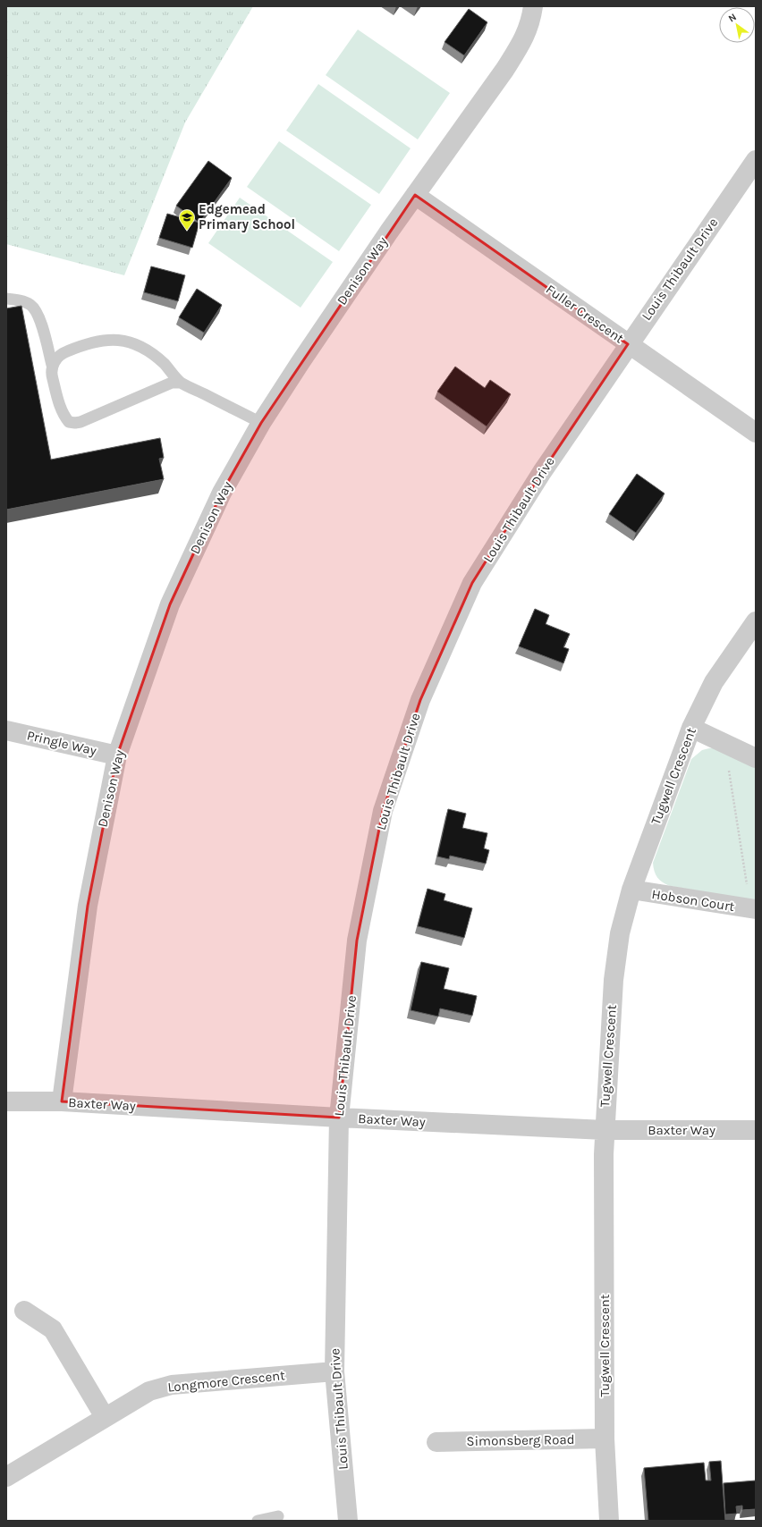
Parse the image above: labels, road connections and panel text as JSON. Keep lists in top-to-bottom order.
{
  "streets": {
    "street": [
      "Louis Thibault Drive",
      "Denison Way",
      "Fuller Crescent",
      "Pringle Way",
      "Tugwell Crescent",
      "Hobson Court",
      "Baxter Way",
      "Longmore Crescent",
      "Simonsberg Road"
    ]
  },
  "crossings": [
    ["Louis Thibault Drive", "Fuller Crescent"],
    ["Louis Thibault Drive", "Baxter Way"],
    ["Louis Thibault Drive", "Longmore Crescent"],
    ["Denison Way", "Fuller Crescent"],
    ["Denison Way", "Pringle Way"],
    ["Denison Way", "Baxter Way"],
    ["Tugwell Crescent", "Hobson Court"],
    ["Tugwell Crescent", "Baxter Way"],
    ["Tugwell Crescent", "Simonsberg Road"]
  ],
  "places": {
    "school or university": ["Edgemead Primary School"]
  },
  "north": "top left"
}
